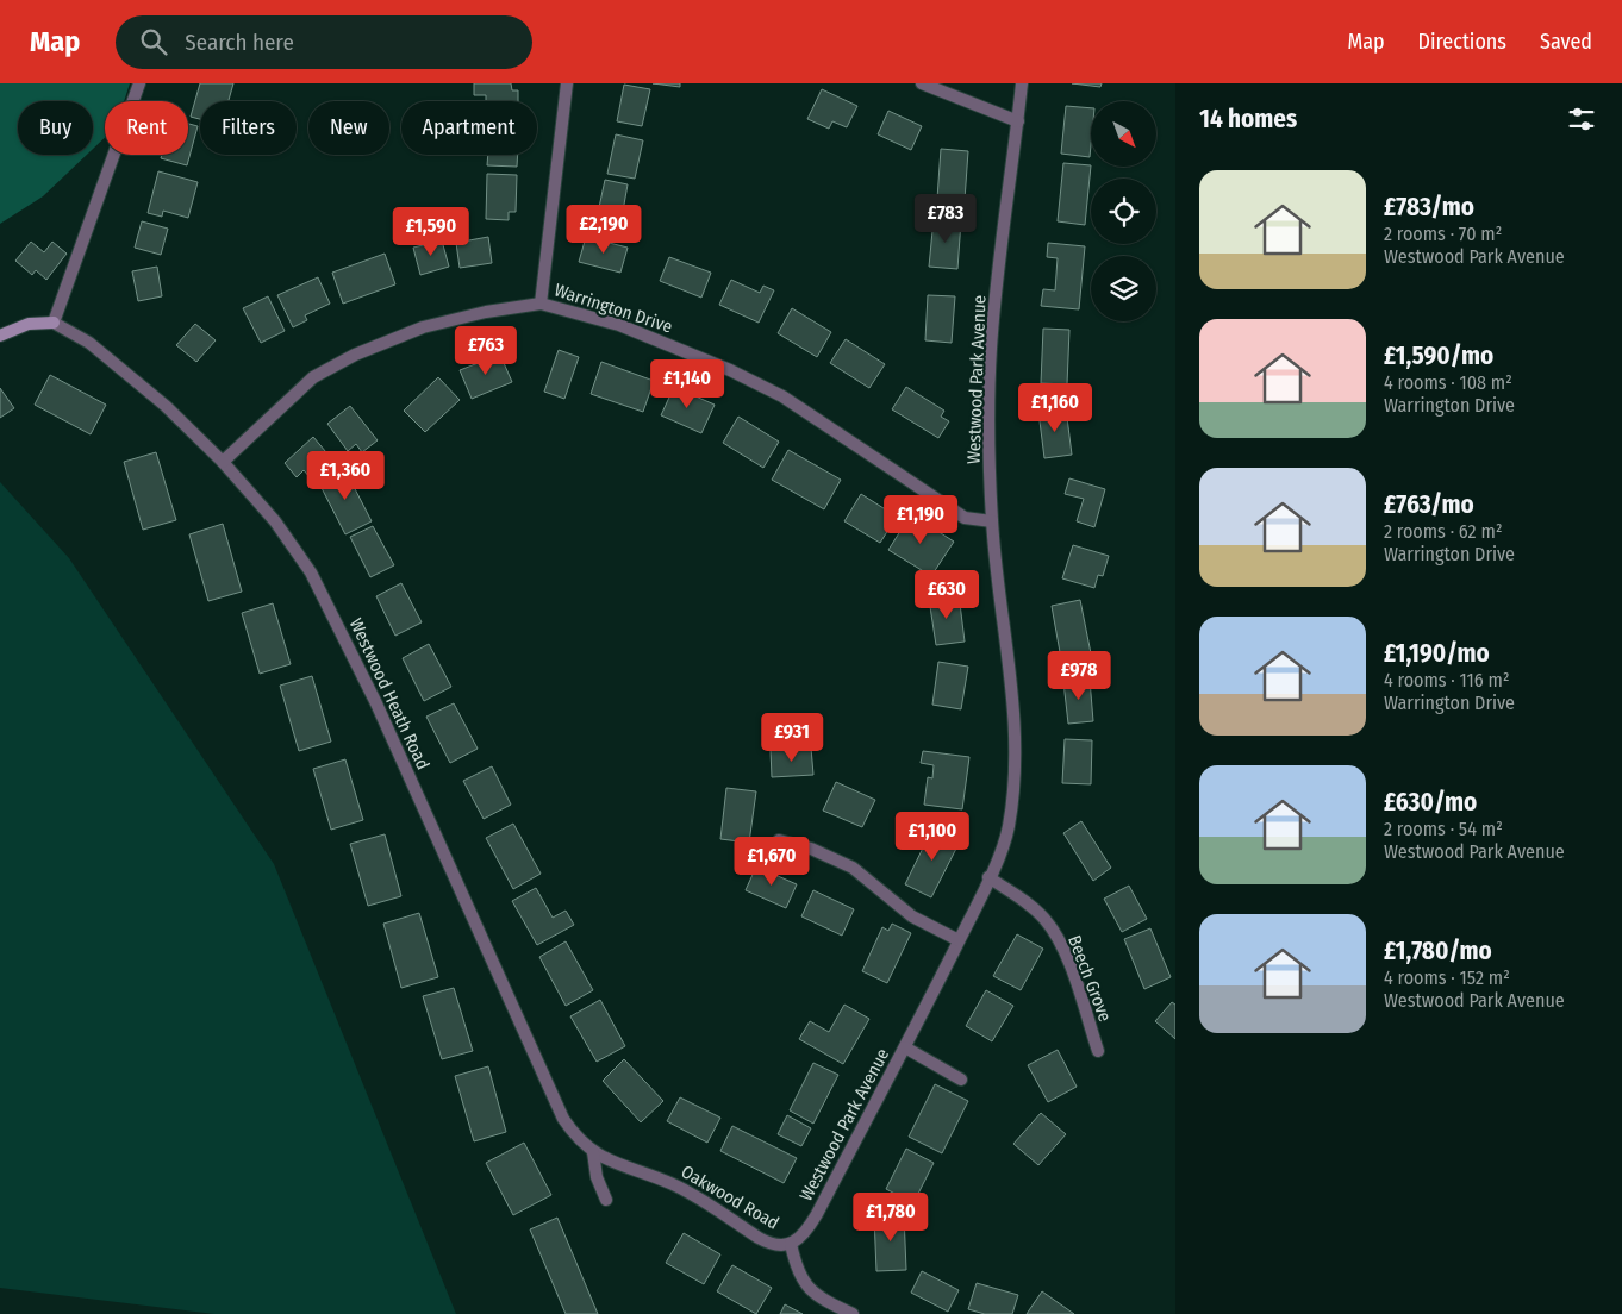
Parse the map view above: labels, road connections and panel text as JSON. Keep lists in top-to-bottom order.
{
  "streets": {
    "street": [
      "Warrington Drive",
      "Westwood Park Avenue",
      "Westwood Heath Road",
      "Beech Grove",
      "Oakwood Road"
    ]
  },
  "crossings": [
    ["Warrington Drive", "Westwood Park Avenue"],
    ["Warrington Drive", "Westwood Heath Road"],
    ["Westwood Park Avenue", "Beech Grove"],
    ["Westwood Park Avenue", "Oakwood Road"],
    ["Westwood Heath Road", "Oakwood Road"]
  ],
  "north": "bottom right",
  "page": {
    "header": "Map",
    "search": "Search here",
    "nav": ["Map", "Directions", "Saved"],
    "heading": "14 homes",
    "chip": [
      "Buy",
      "Rent",
      "Filters",
      "New",
      "Apartment"
    ],
    "list": [
      {
        "name": "£783/mo",
        "note": "2 rooms · 70 m² · Westwood Park Avenue"
      },
      {
        "name": "£1,590/mo",
        "note": "4 rooms · 108 m² · Warrington Drive"
      },
      {
        "name": "£763/mo",
        "note": "2 rooms · 62 m² · Warrington Drive"
      },
      {
        "name": "£1,190/mo",
        "note": "4 rooms · 116 m² · Warrington Drive"
      },
      {
        "name": "£630/mo",
        "note": "2 rooms · 54 m² · Westwood Park Avenue"
      },
      {
        "name": "£1,780/mo",
        "note": "4 rooms · 152 m² · Westwood Park Avenue"
      }
    ],
    "price": [
      "£783",
      "£2,190",
      "£1,590",
      "£763",
      "£1,140",
      "£1,160",
      "£1,360",
      "£1,190",
      "£630",
      "£978",
      "£931",
      "£1,100",
      "£1,670",
      "£1,780"
    ]
  }
}
